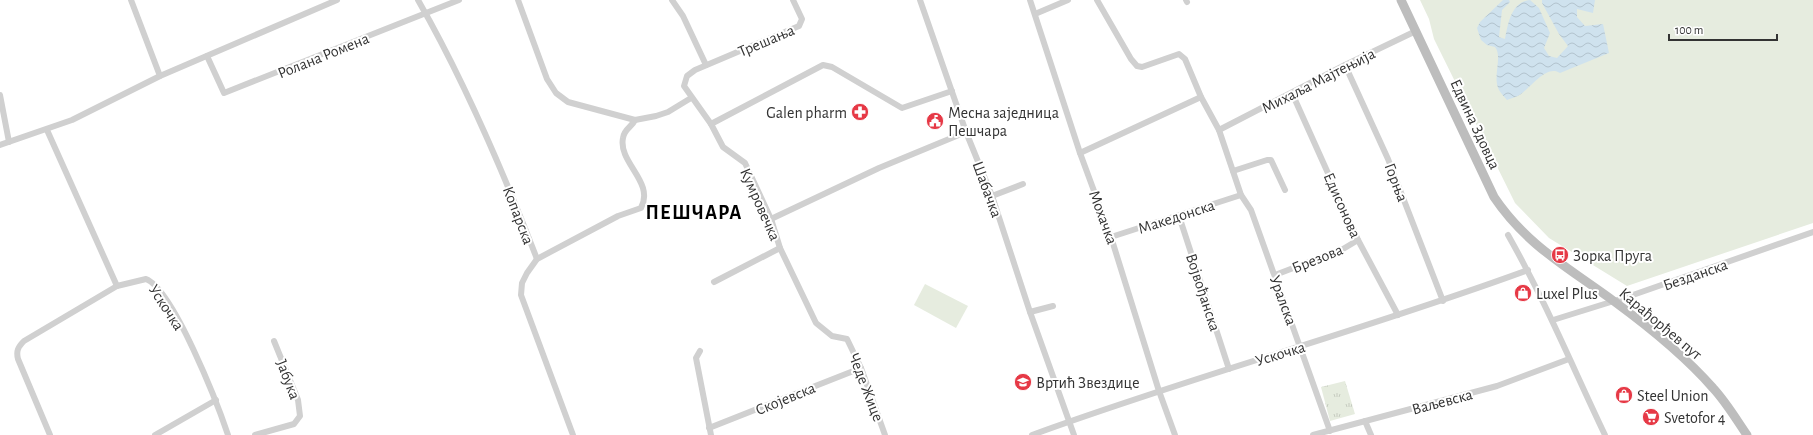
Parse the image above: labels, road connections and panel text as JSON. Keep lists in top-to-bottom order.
{
  "streets": {
    "main road": ["Едвина Здовца", "Карађорђев пут"],
    "street": [
      "Трешања",
      "Ролана Ромена",
      "Михаља Мајтењија",
      "Горња",
      "Шабачка",
      "Кумровечка",
      "Едисонова",
      "Копарска",
      "Македонска",
      "Мохачка",
      "Брезова",
      "Безданска",
      "Војвођанска",
      "Уралска",
      "Ускочка",
      "Јабука",
      "Чеде Жице",
      "Скојевска",
      "Ваљевска"
    ]
  },
  "crossings": [
    ["Трешања", "Кумровечка"],
    ["Ролана Ромена", "Копарска"],
    ["Михаља Мајтењија", "Едвина Здовца"],
    ["Михаља Мајтењија", "Горња"],
    ["Михаља Мајтењија", "Едисонова"],
    ["Михаља Мајтењија", "Уралска"],
    ["Едвина Здовца", "Карађорђев пут"],
    ["Горња", "Ускочка"],
    ["Шабачка", "Ускочка"],
    ["Кумровечка", "Чеде Жице"],
    ["Едисонова", "Брезова"],
    ["Едисонова", "Ускочка"],
    ["Македонска", "Мохачка"],
    ["Македонска", "Војвођанска"],
    ["Македонска", "Уралска"],
    ["Мохачка", "Ускочка"],
    ["Брезова", "Уралска"],
    ["Безданска", "Карађорђев пут"],
    ["Војвођанска", "Ускочка"],
    ["Уралска", "Ускочка"],
    ["Уралска", "Ваљевска"],
    ["Чеде Жице", "Скојевска"]
  ],
  "districts": ["ПЕШЧАРА"],
  "places": {
    "pharmacy": ["Galen pharm"],
    "public building": ["Месна заједница Пешчара"],
    "bus stop": ["Зорка Пруга"],
    "shop": ["Luxel Plus", "Steel Union"],
    "school or university": ["Вртић Звездице"],
    "supermarket": ["Svetofor 4"]
  },
  "scale_bar": "100 m"
}
